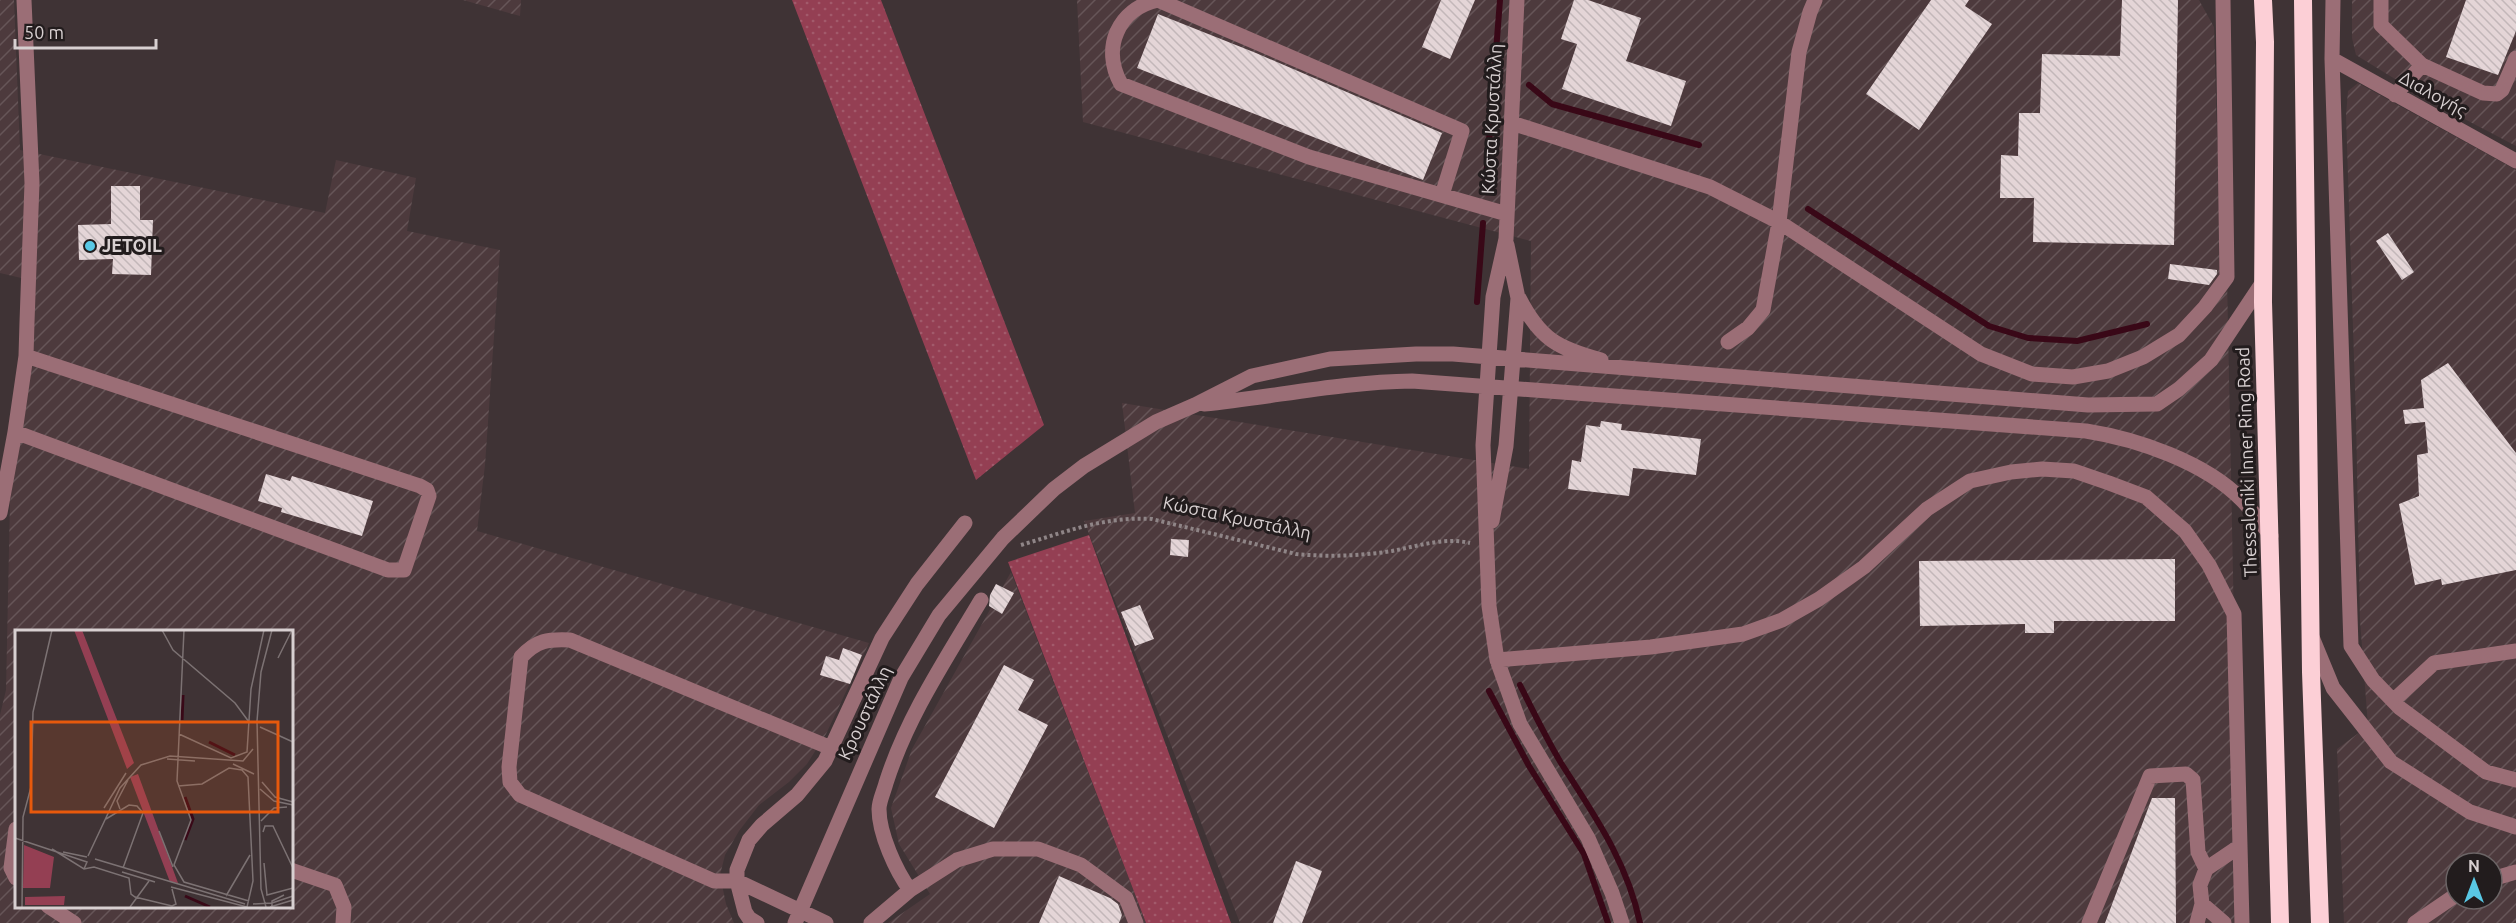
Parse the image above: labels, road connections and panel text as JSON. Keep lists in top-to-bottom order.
{
  "streets": {
    "highway": ["Thessaloniki Inner Ring Road"],
    "street": ["Διαλογής", "Κώστα Κρυστάλλη", "Κρουστάλλη"]
  },
  "crossings": [
    ["Κώστα Κρυστάλλη", "Κρουστάλλη"]
  ],
  "places": ["JETOIL"],
  "scale_bar": "50 m",
  "north": "top"
}
